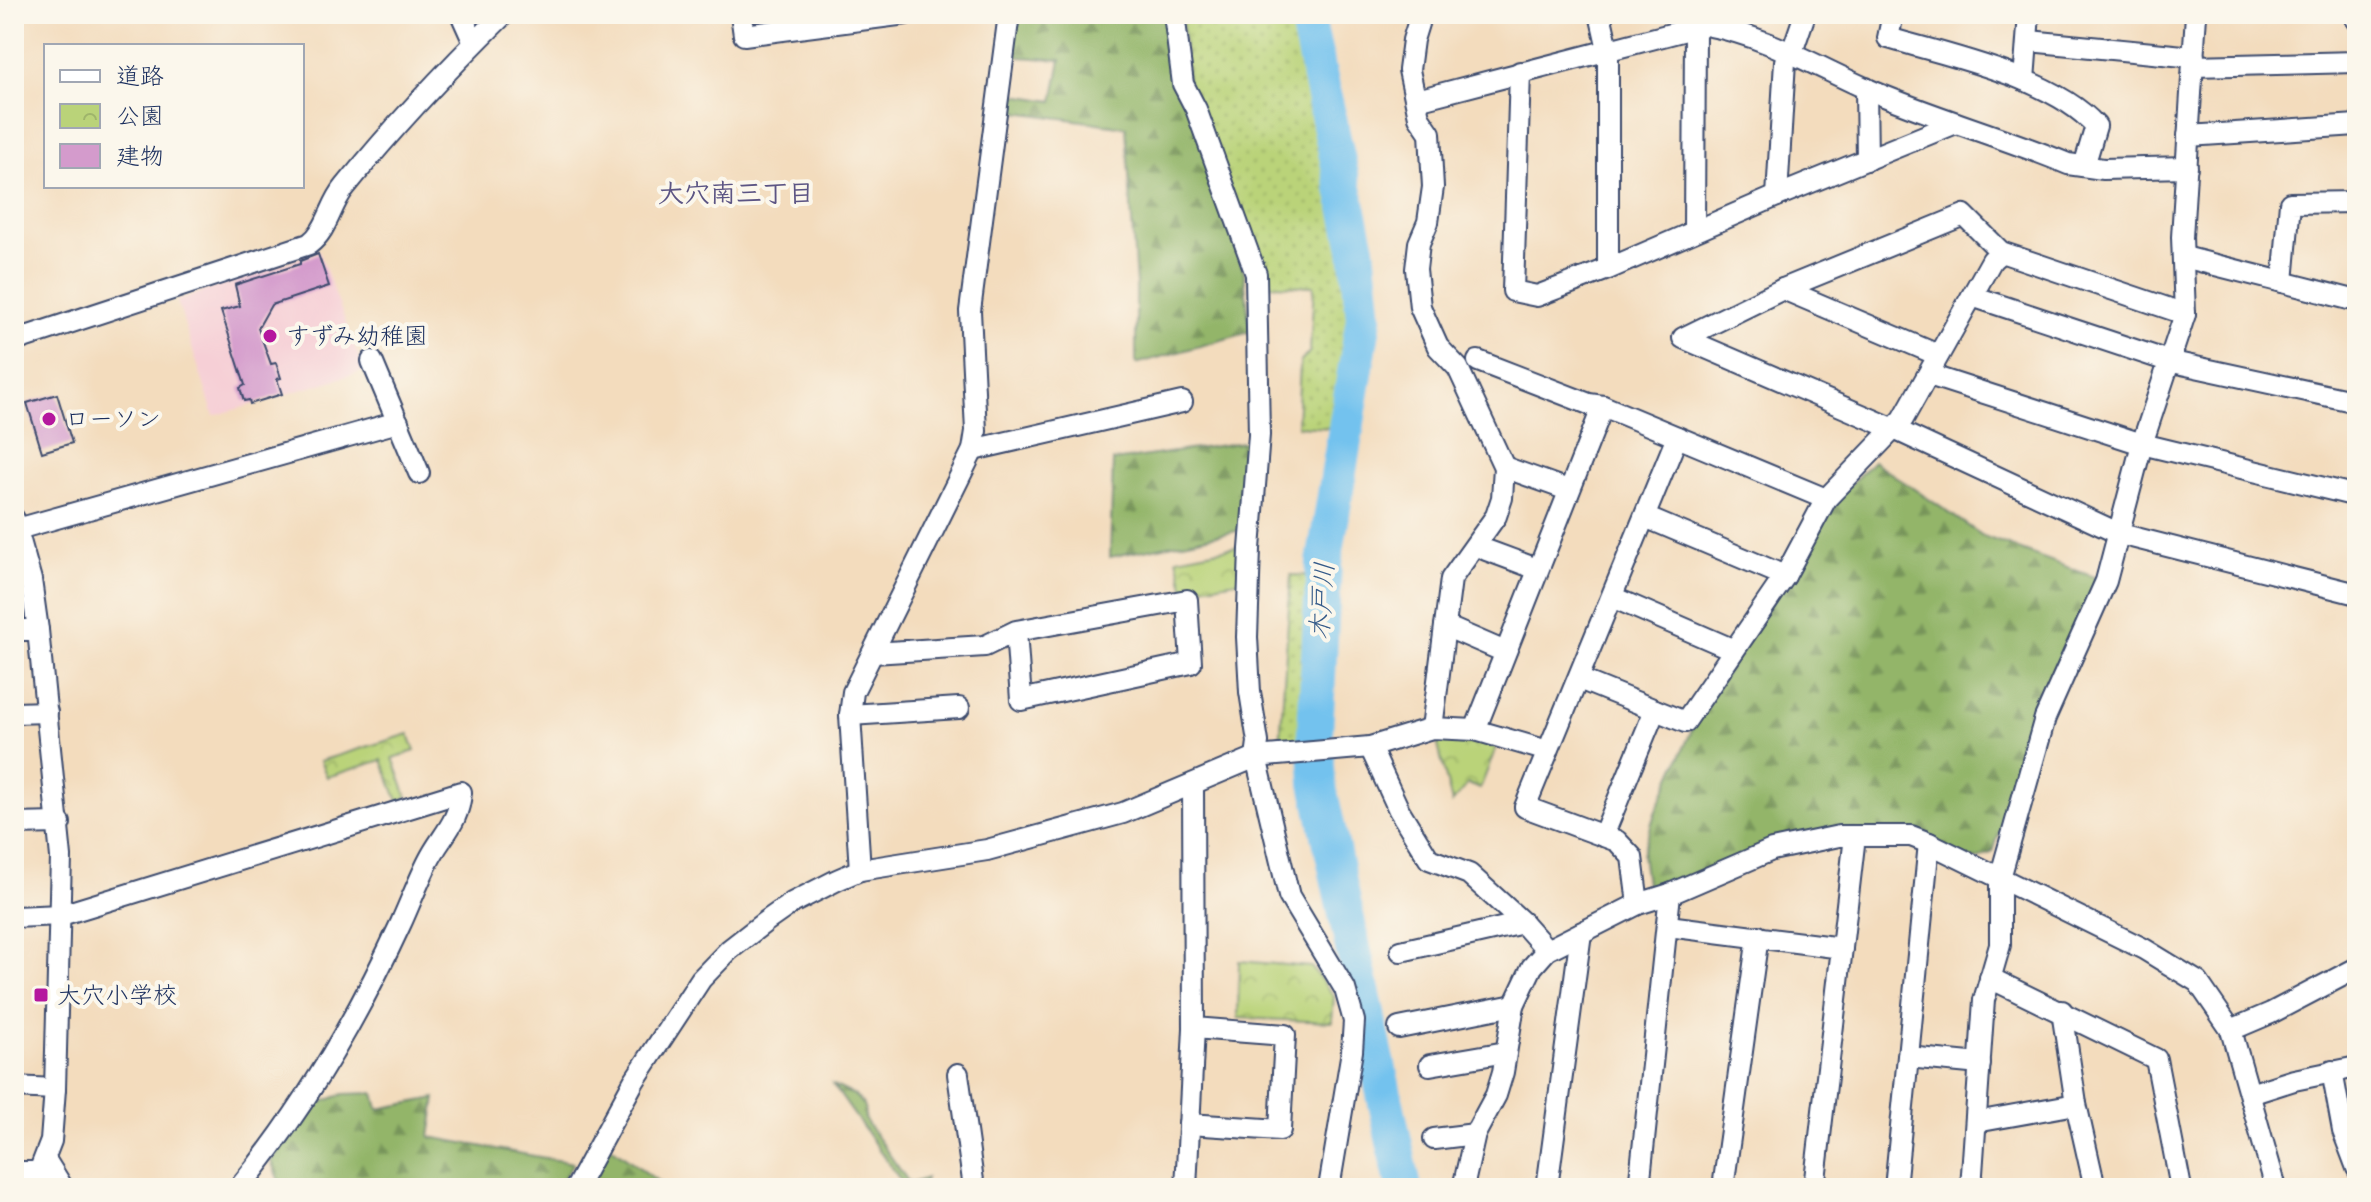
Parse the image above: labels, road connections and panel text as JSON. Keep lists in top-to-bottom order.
{
  "districts": ["大穴南三丁目"],
  "water": ["木戸川"],
  "places": {
    "other": ["すずみ幼稚園", "ローソン"],
    "transit": ["大穴小学校"]
  },
  "legend": ["道路", "公園", "建物"]
}
